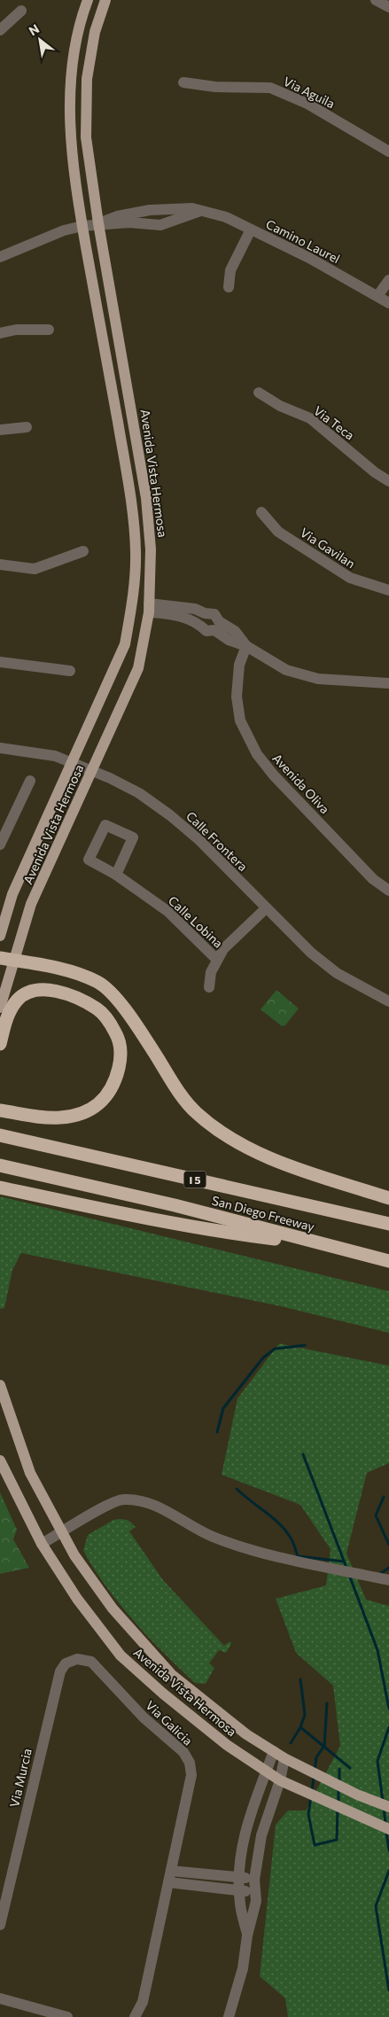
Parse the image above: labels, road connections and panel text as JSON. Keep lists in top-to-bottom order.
{
  "streets": {
    "highway": ["I 5", "San Diego Freeway"],
    "main road": ["Avenida Vista Hermosa"],
    "street": [
      "Via Aguila",
      "Camino Laurel",
      "Via Teca",
      "Via Gavilan",
      "Avenida Oliva",
      "Calle Frontera",
      "Calle Lobina",
      "Via Galicia",
      "Via Murcia"
    ]
  },
  "crossings": [
    ["Camino Laurel", "Avenida Vista Hermosa"],
    ["Avenida Vista Hermosa", "Calle Frontera"],
    ["Via Galicia", "Via Murcia"]
  ],
  "north": "top left"
}
